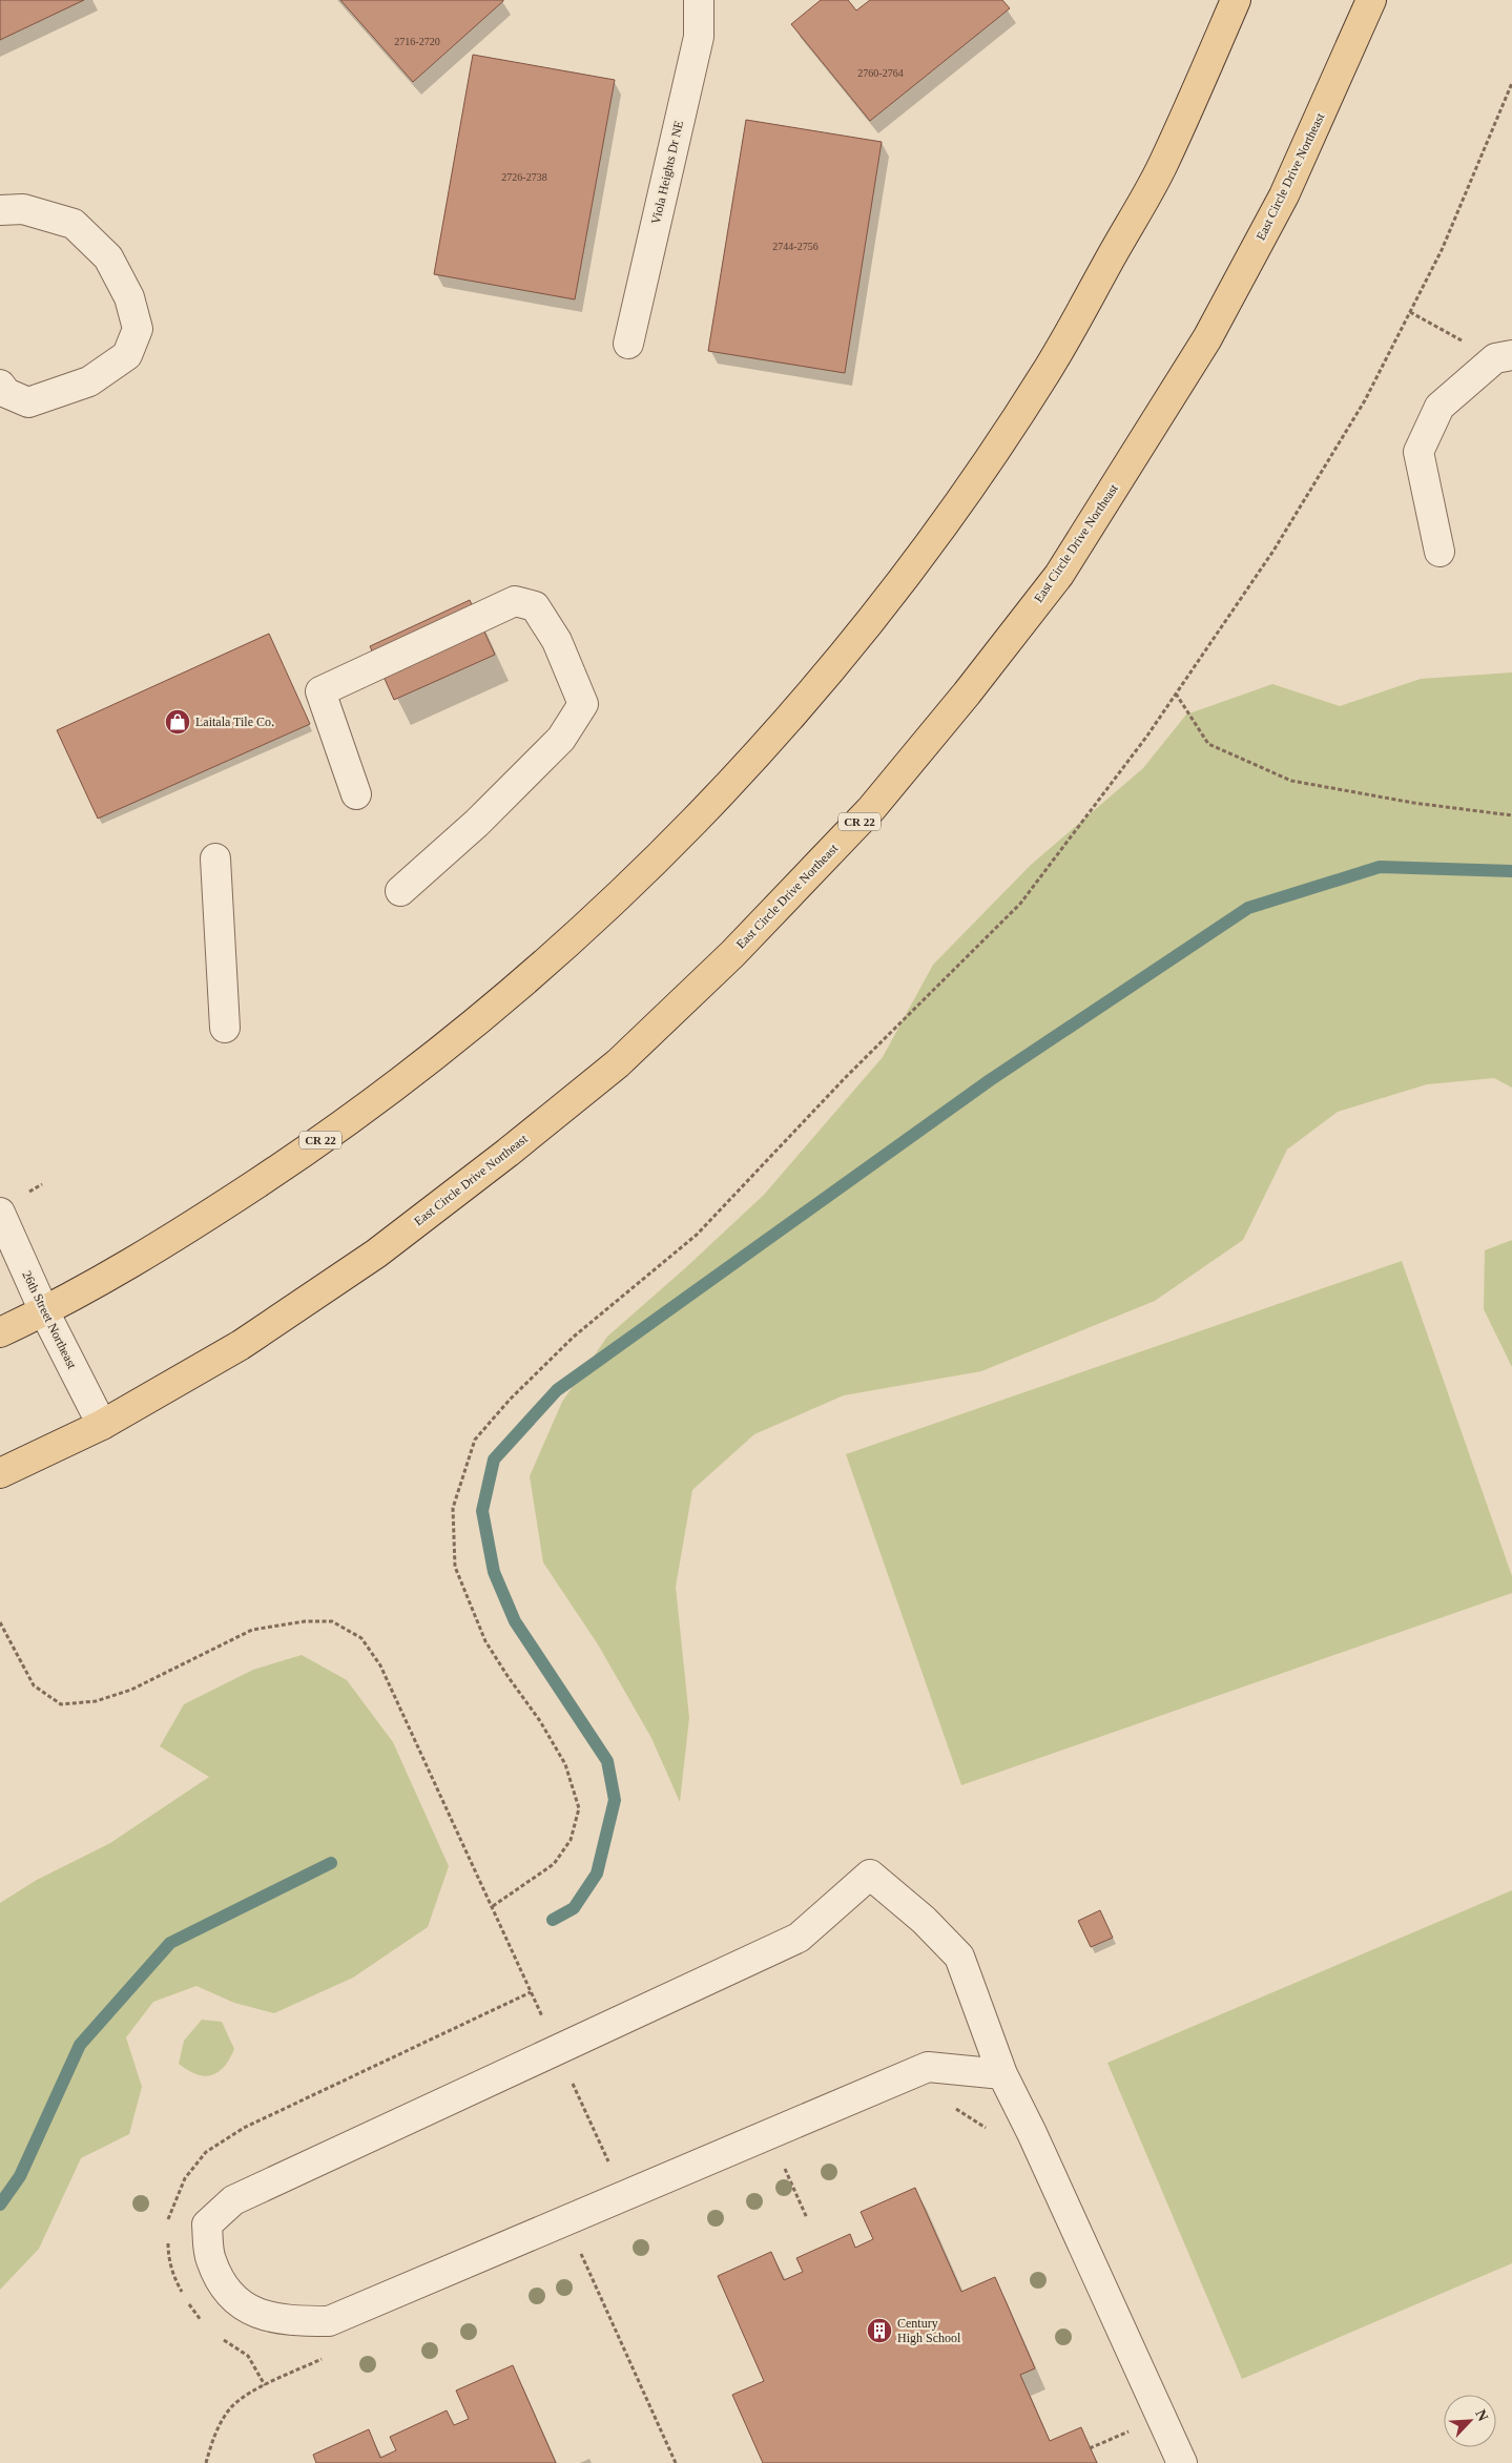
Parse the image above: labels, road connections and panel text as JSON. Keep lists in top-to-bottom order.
{
  "streets": {
    "main road": ["East Circle Drive Northeast", "CR 22"],
    "street": ["Viola Heights Dr NE", "26th Street Northeast"]
  },
  "crossings": [
    ["East Circle Drive Northeast", "26th Street Northeast"],
    ["CR 22", "26th Street Northeast"]
  ],
  "places": {
    "shop": ["Laitala Tile Co."],
    "building": ["Century High School"]
  },
  "house_numbers": [
    "2716-2720",
    "2760-2764",
    "2726-2738",
    "2744-2756"
  ],
  "north": "top right"
}
